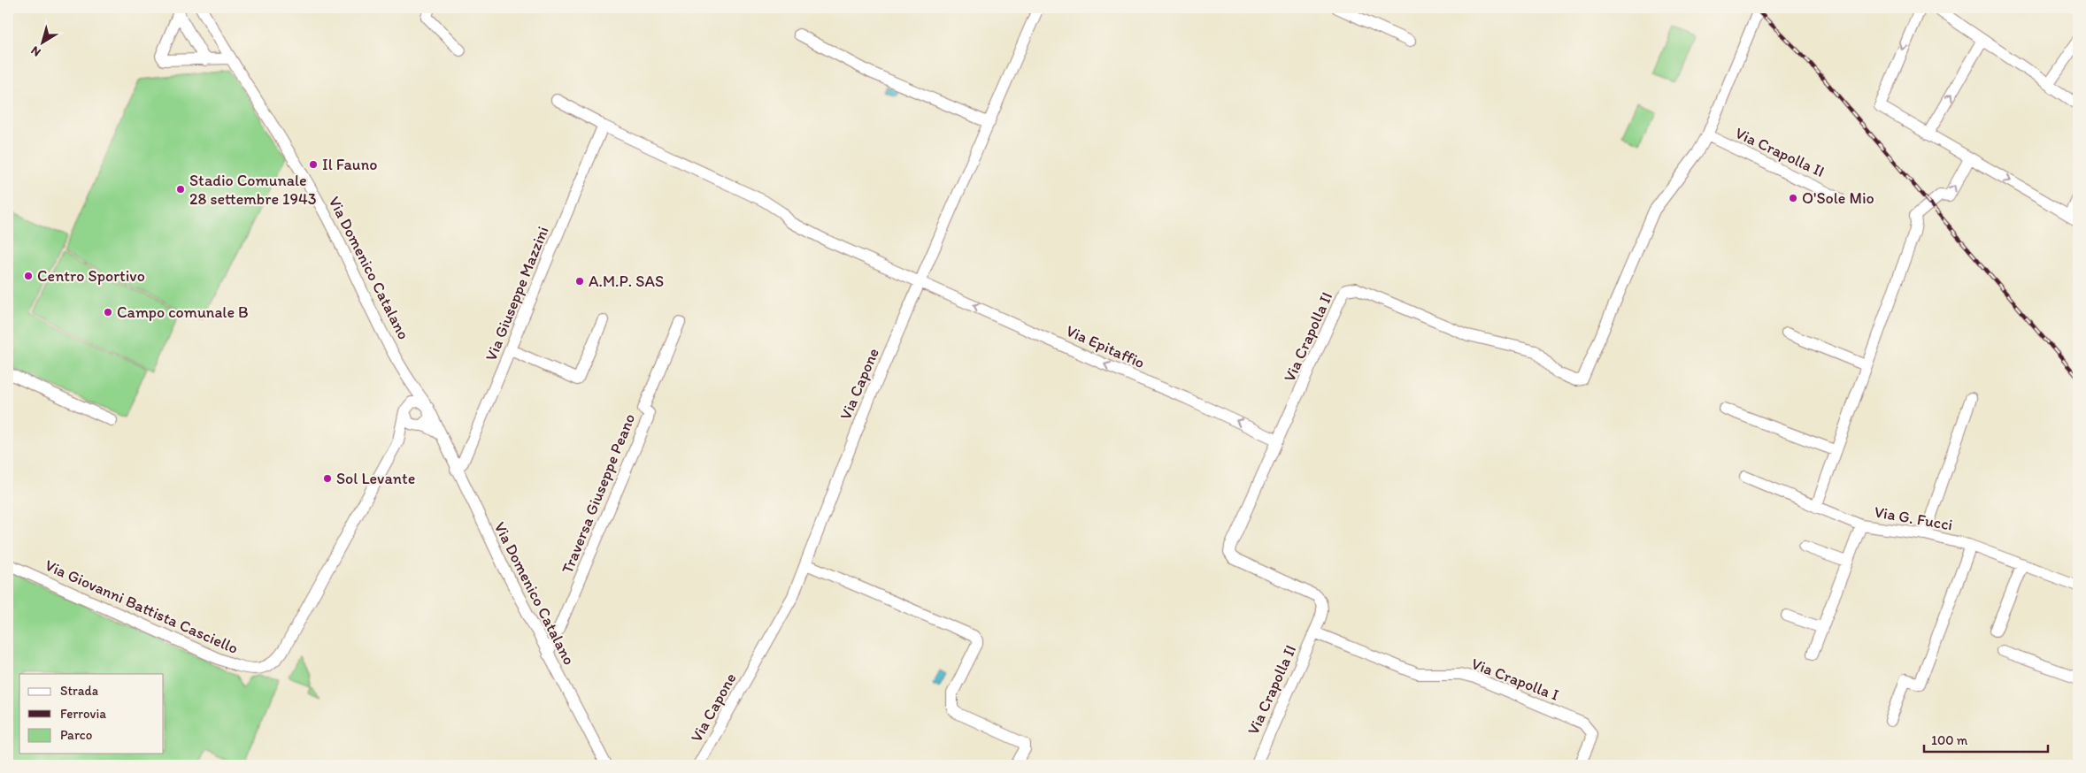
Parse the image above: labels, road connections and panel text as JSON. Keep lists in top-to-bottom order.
{
  "streets": {
    "street": [
      "Via Crapolla II",
      "Via Domenico Catalano",
      "Via Giuseppe Mazzini",
      "Via Epitaffio",
      "Via Capone",
      "Traversa Giuseppe Peano",
      "Via G. Fucci",
      "Via Giovanni Battista Casciello",
      "Via Crapolla I"
    ]
  },
  "crossings": [
    ["Via Crapolla II", "Via Epitaffio"],
    ["Via Crapolla II", "Via Crapolla I"],
    ["Via Domenico Catalano", "Via Giuseppe Mazzini"],
    ["Via Domenico Catalano", "Traversa Giuseppe Peano"],
    ["Via Domenico Catalano", "Via Giovanni Battista Casciello"],
    ["Via Epitaffio", "Via Capone"]
  ],
  "one_way": ["Via Epitaffio"],
  "places": [
    "Il Fauno",
    "Stadio Comunale 28 settembre 1943",
    "O'Sole Mio",
    "Centro Sportivo",
    "A.M.P. SAS",
    "Campo comunale B",
    "Sol Levante"
  ],
  "legend": ["Strada", "Ferrovia", "Parco"],
  "scale_bar": "100 m",
  "north": "bottom left"
}
